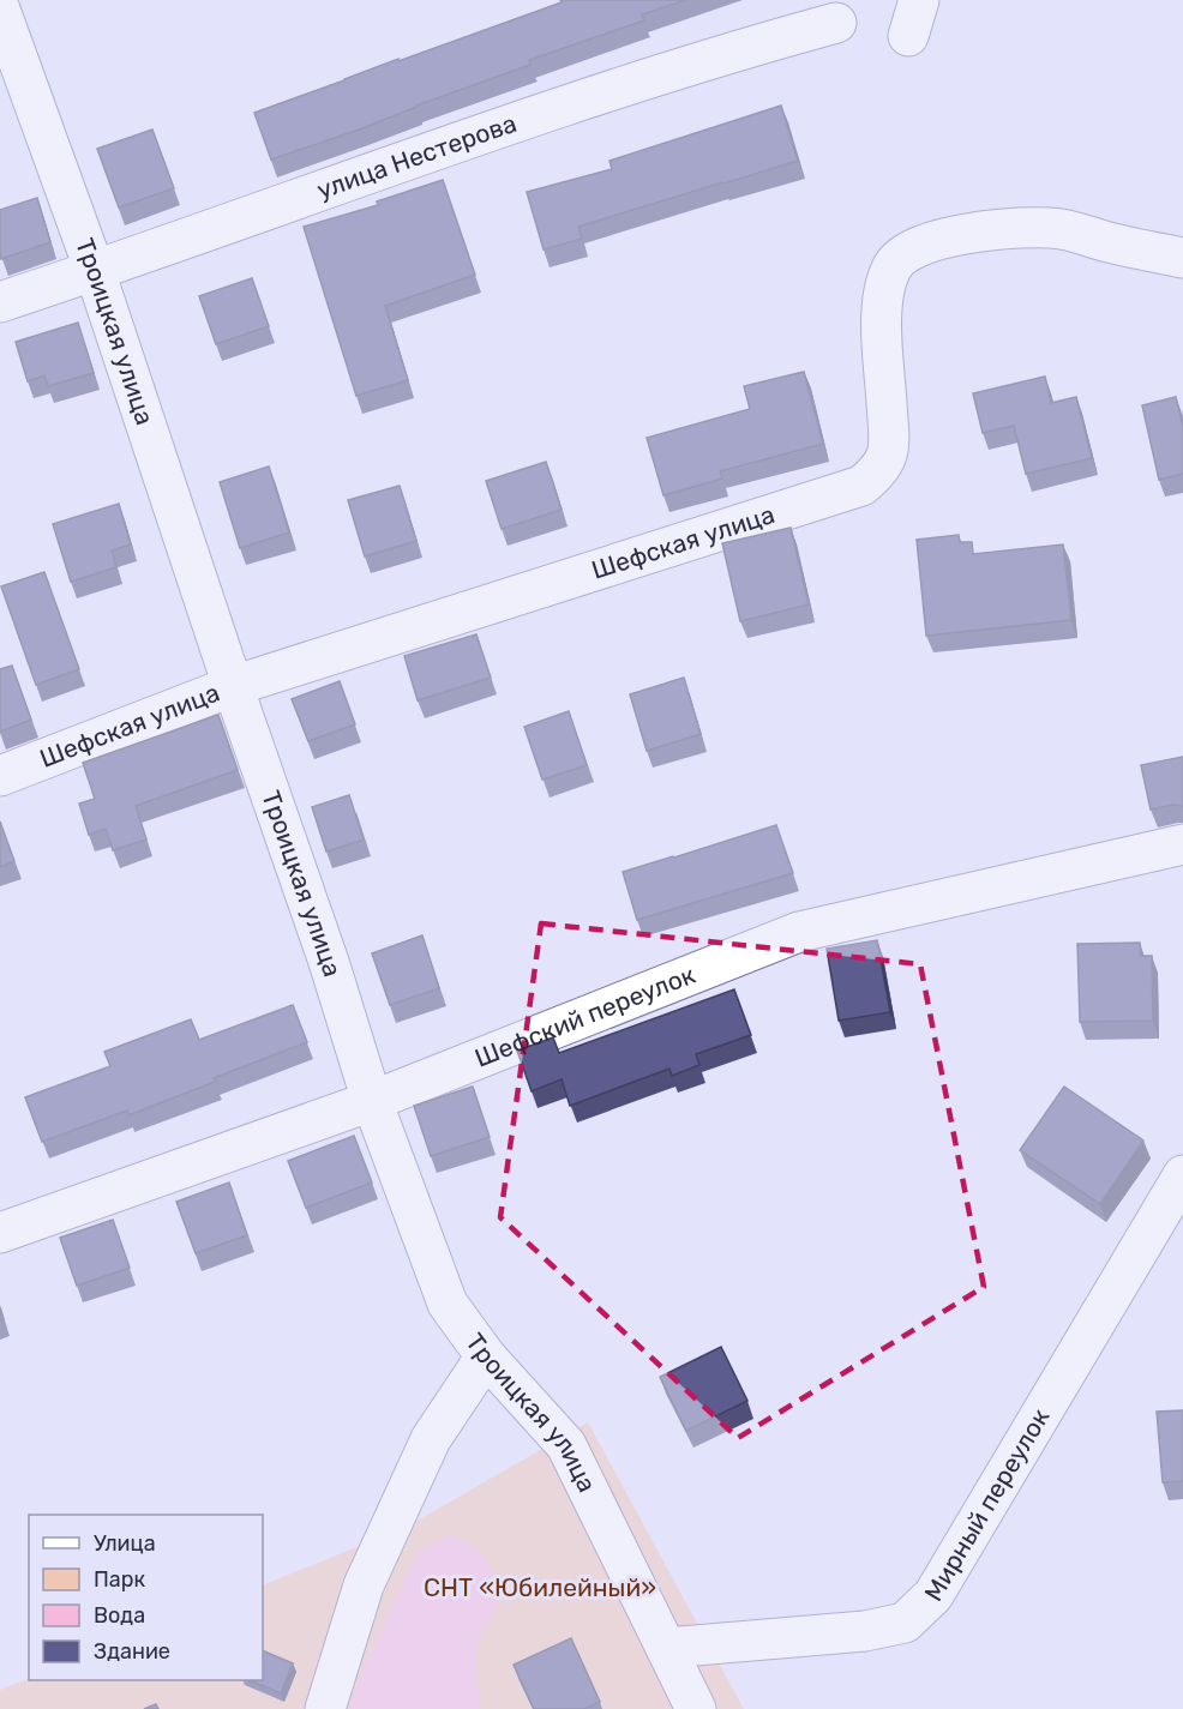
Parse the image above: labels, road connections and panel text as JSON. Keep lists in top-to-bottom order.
{
  "streets": {
    "street": [
      "улица Нестерова",
      "Троицкая улица",
      "Шефская улица",
      "Шефский переулок",
      "Мирный переулок"
    ]
  },
  "crossings": [
    ["улица Нестерова", "Троицкая улица"],
    ["Троицкая улица", "Шефская улица"],
    ["Троицкая улица", "Шефский переулок"],
    ["Троицкая улица", "Мирный переулок"]
  ],
  "parks": ["СНТ «Юбилейный»"],
  "legend": [
    "Улица",
    "Парк",
    "Вода",
    "Здание"
  ]
}
